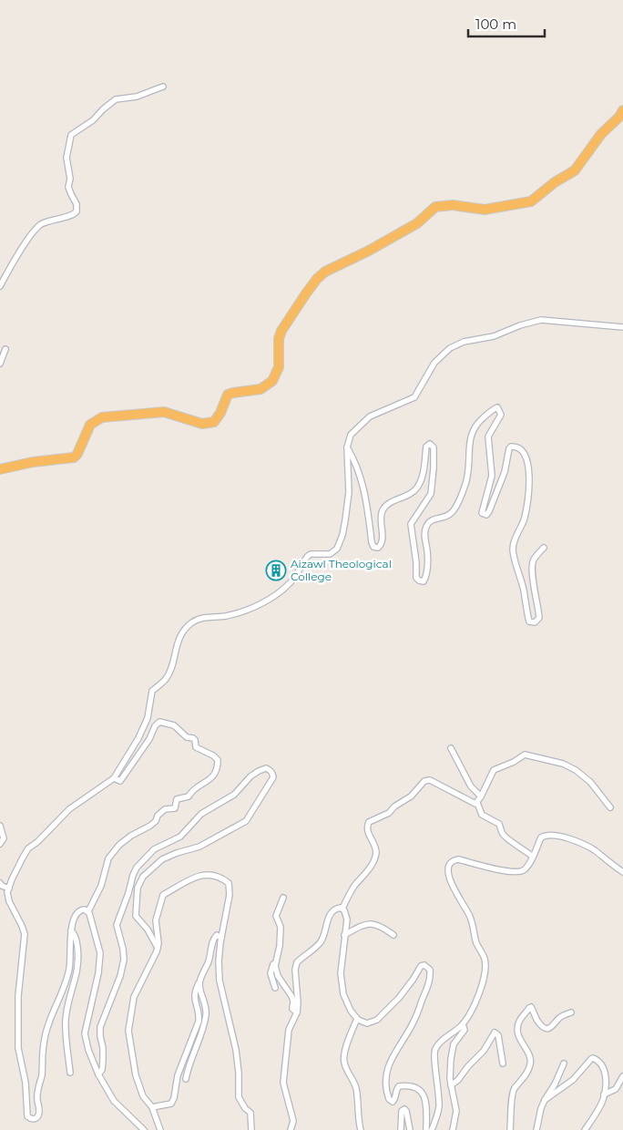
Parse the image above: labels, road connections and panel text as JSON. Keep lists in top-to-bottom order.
{
  "places": {
    "building": ["Aizawl Theological College"]
  },
  "scale_bar": "100 m"
}
